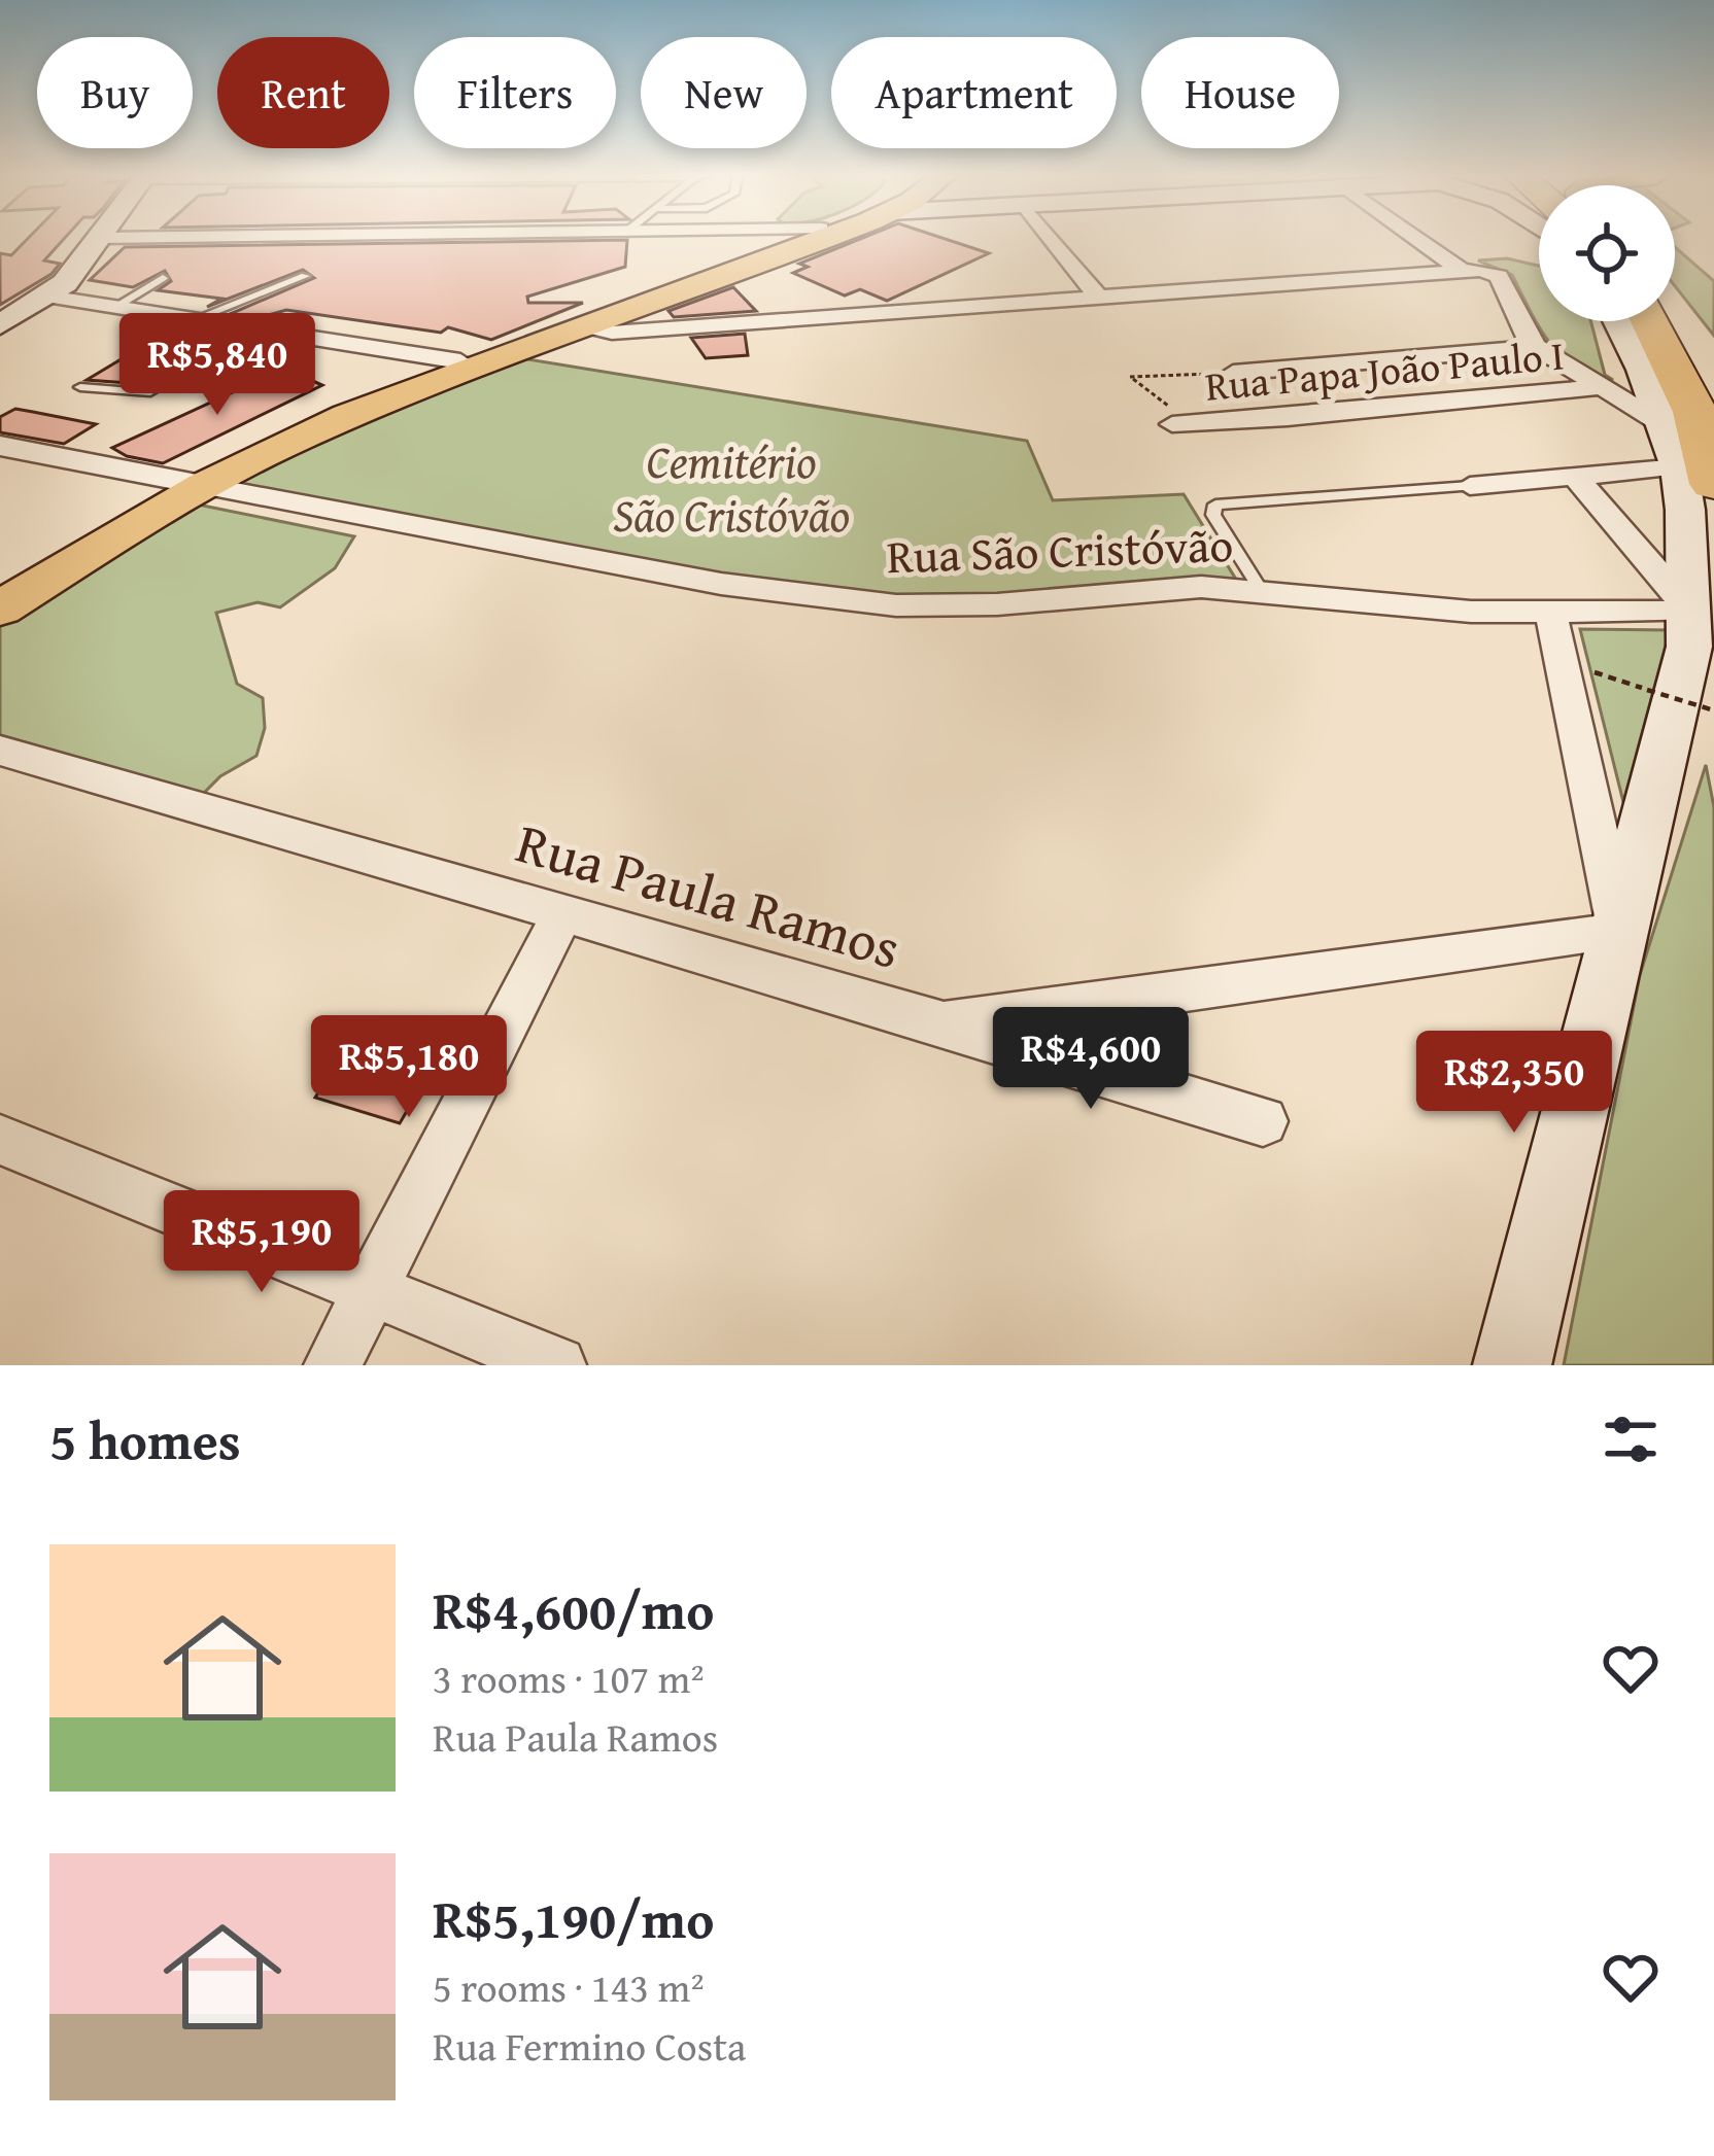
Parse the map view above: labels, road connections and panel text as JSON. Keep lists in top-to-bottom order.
{
  "streets": {
    "street": ["Rua Papa João Paulo I", "Rua São Cristóvão", "Rua Paula Ramos"]
  },
  "parks": ["Cemitério São Cristóvão"],
  "page": {
    "chip": [
      "Buy",
      "Rent",
      "Filters",
      "New",
      "Apartment",
      "House"
    ],
    "price": [
      "R$5,840",
      "R$4,600",
      "R$5,180",
      "R$2,350",
      "R$5,190"
    ],
    "heading": "5 homes",
    "list": [
      {
        "name": "R$4,600/mo",
        "note": "3 rooms · 107 m² · Rua Paula Ramos"
      },
      {
        "name": "R$5,190/mo",
        "note": "5 rooms · 143 m² · Rua Fermino Costa"
      }
    ]
  }
}
